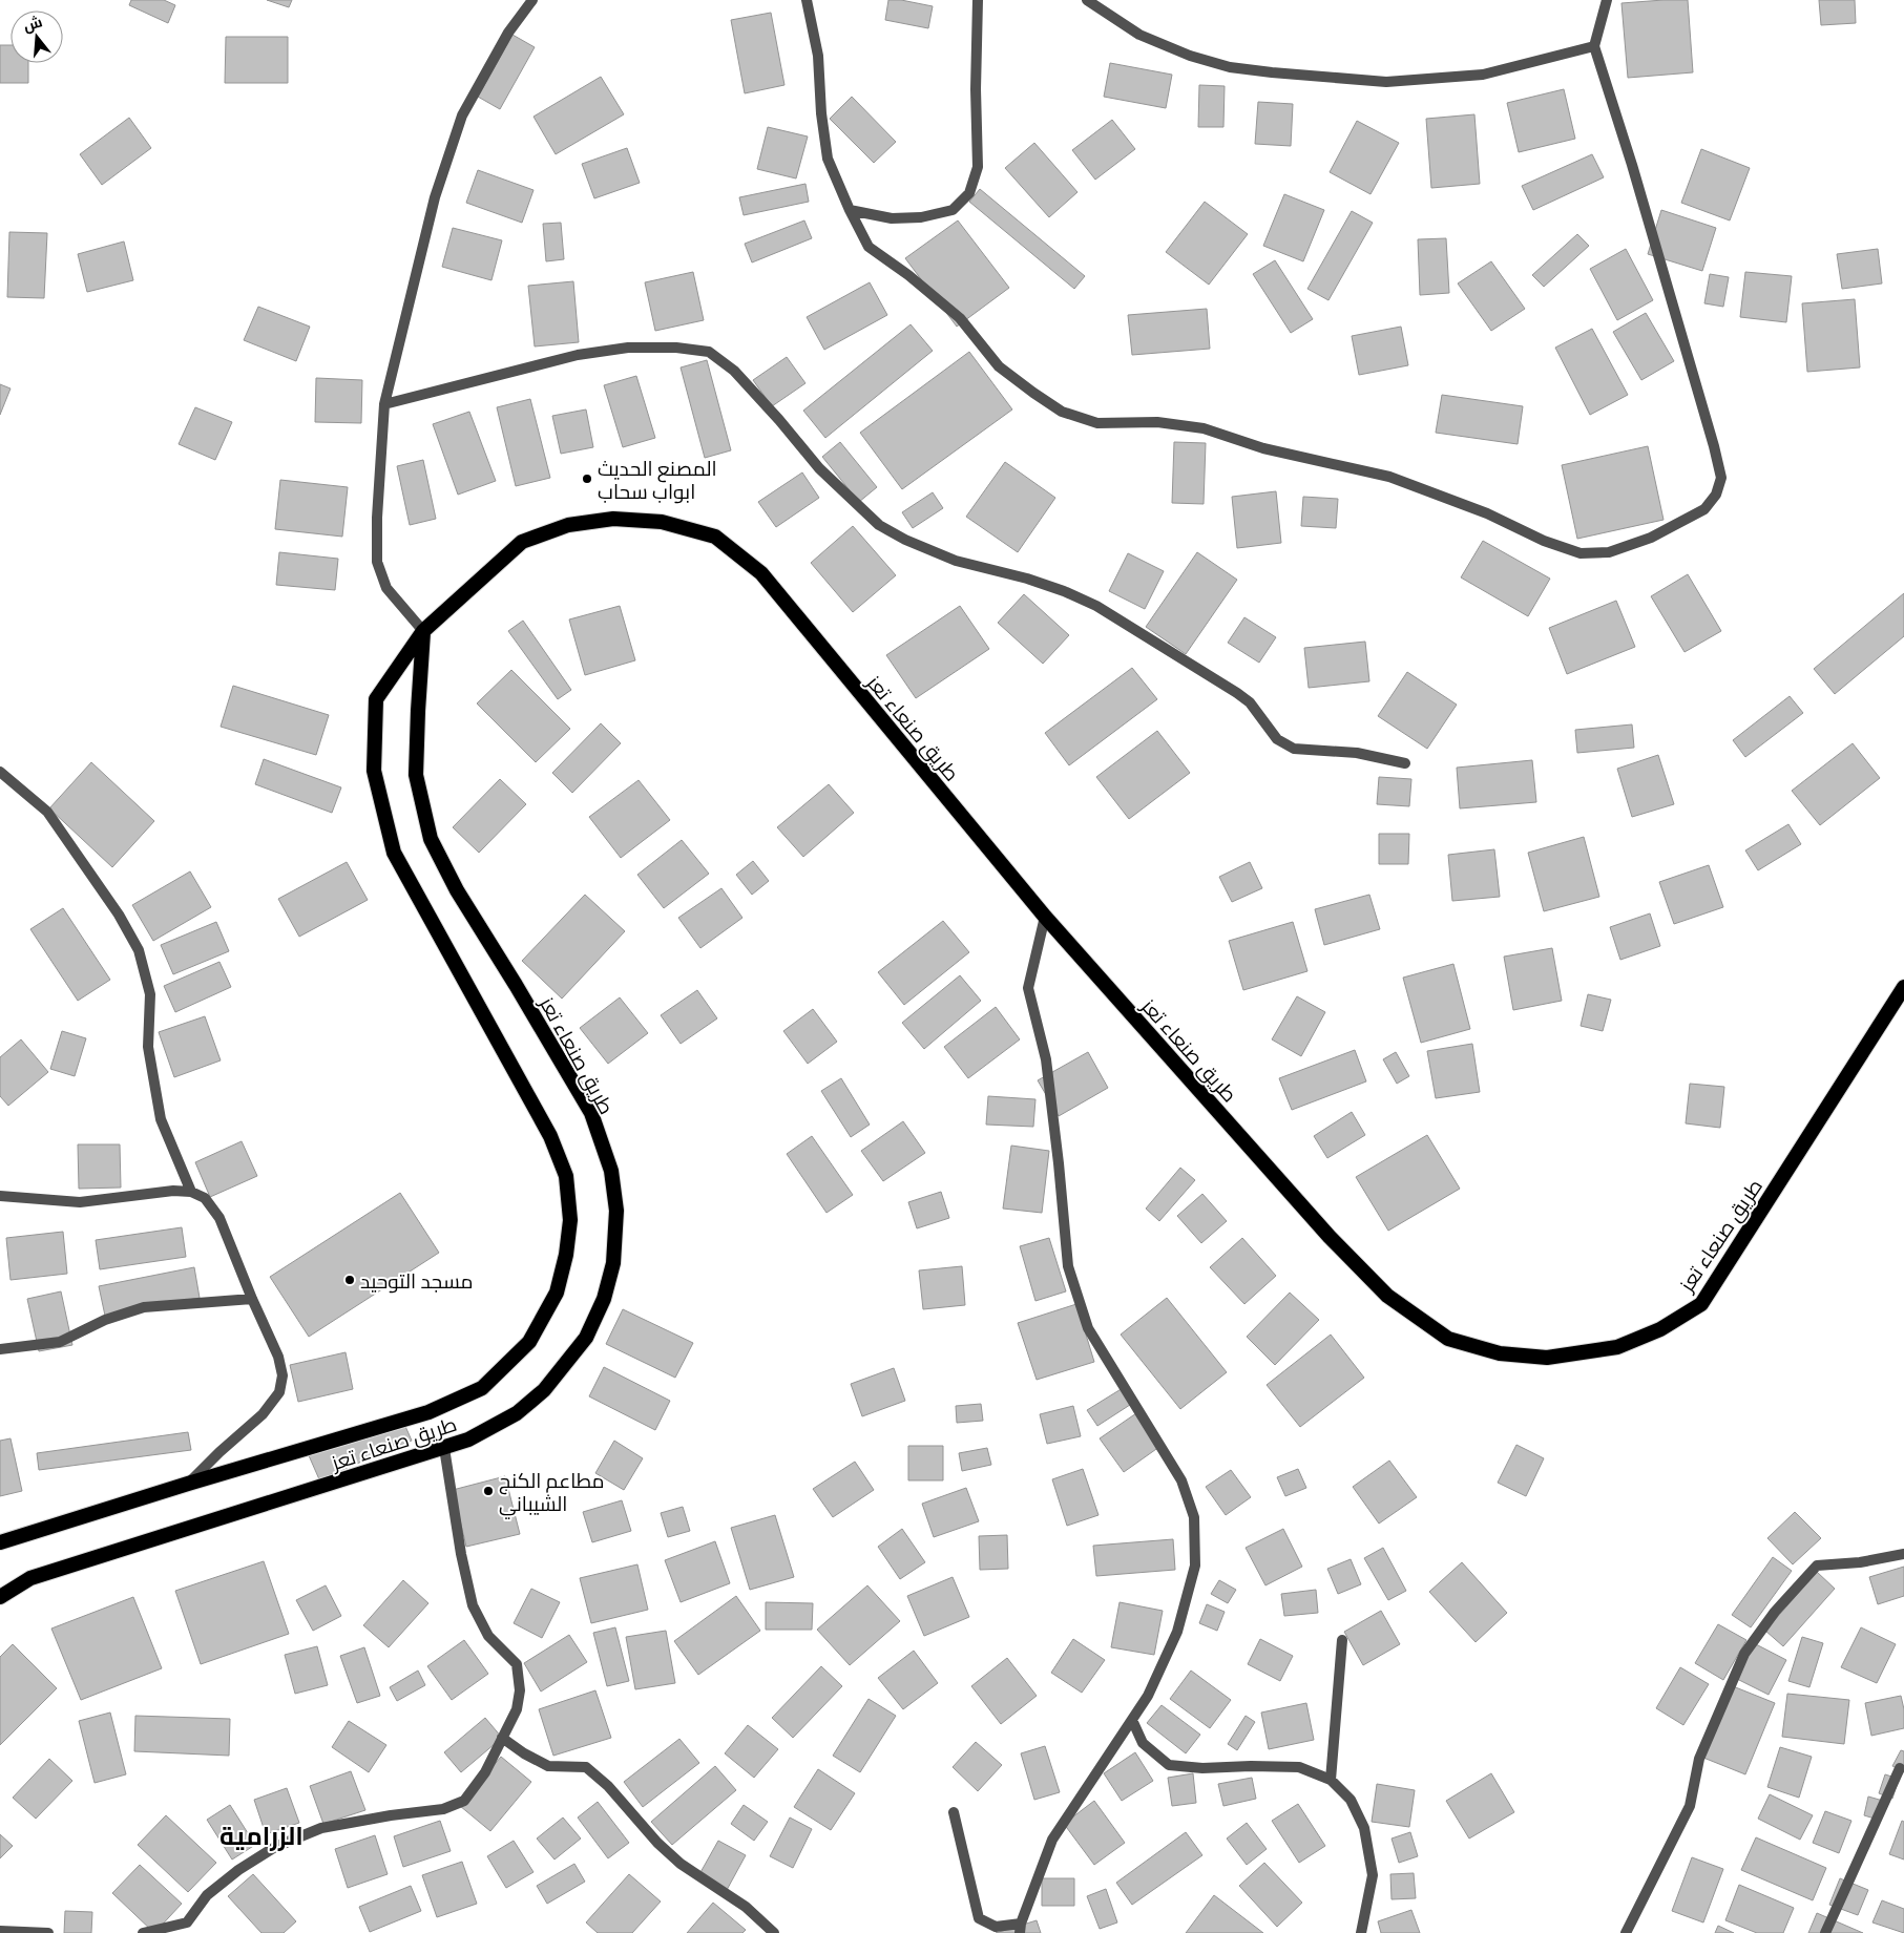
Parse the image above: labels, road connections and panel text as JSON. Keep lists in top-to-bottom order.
{
  "streets": {
    "highway": ["طريق صنعاء تعز"]
  },
  "districts": ["الزرامية"],
  "places": ["المصنع الحديث ابواب سحاب", "مسجد التوحيد", "مطاعم الكنج الشيباني"],
  "north": "top"
}
